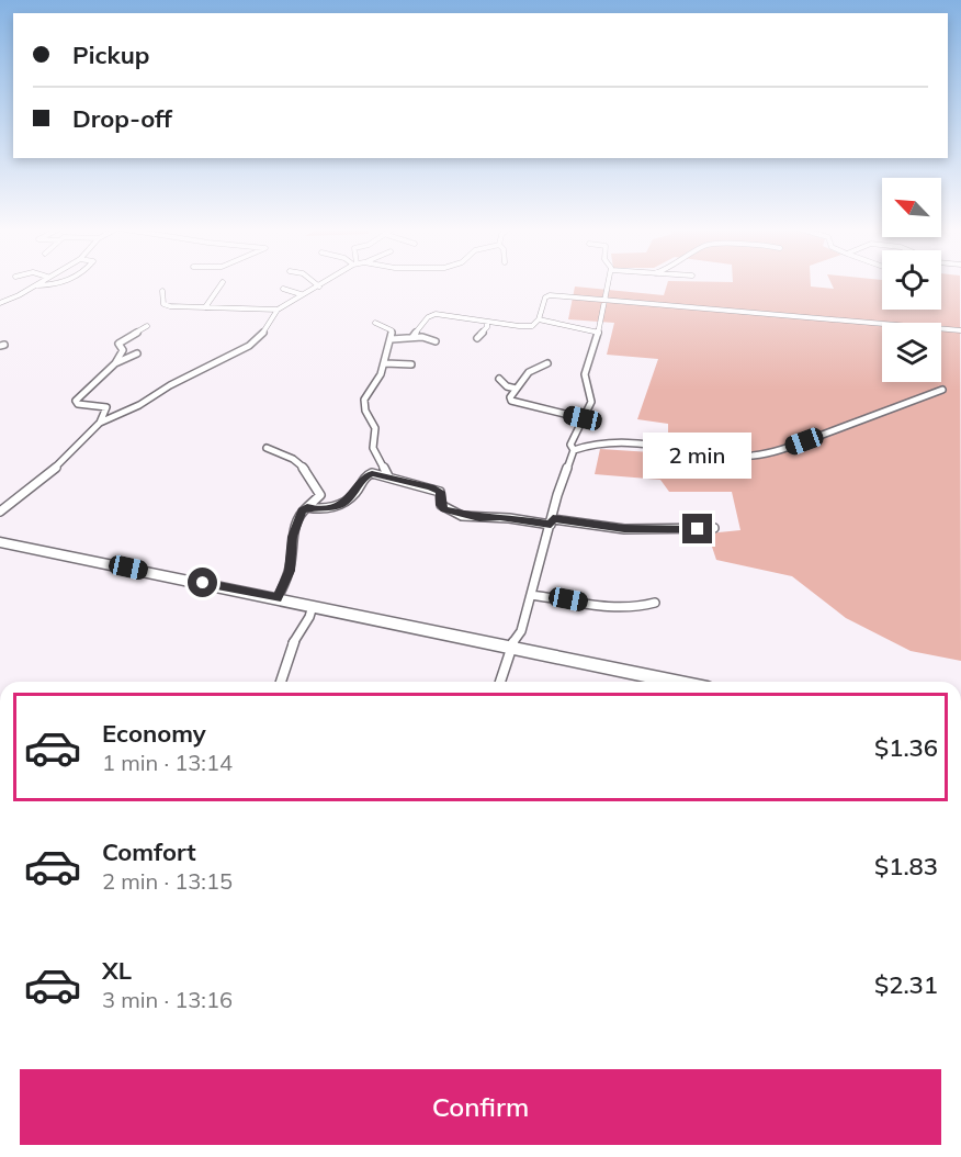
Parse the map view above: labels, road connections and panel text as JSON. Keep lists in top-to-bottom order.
{
  "north": "top left",
  "page": {
    "banner": ["Pickup", "Drop-off"],
    "bubble": "2 min",
    "list": [
      {
        "name": "Economy",
        "note": "1 min · 13:14",
        "value": "$1.36"
      },
      {
        "name": "Comfort",
        "note": "2 min · 13:15",
        "value": "$1.83"
      },
      {
        "name": "XL",
        "note": "3 min · 13:16",
        "value": "$2.31"
      }
    ],
    "buttons": "Confirm"
  }
}
